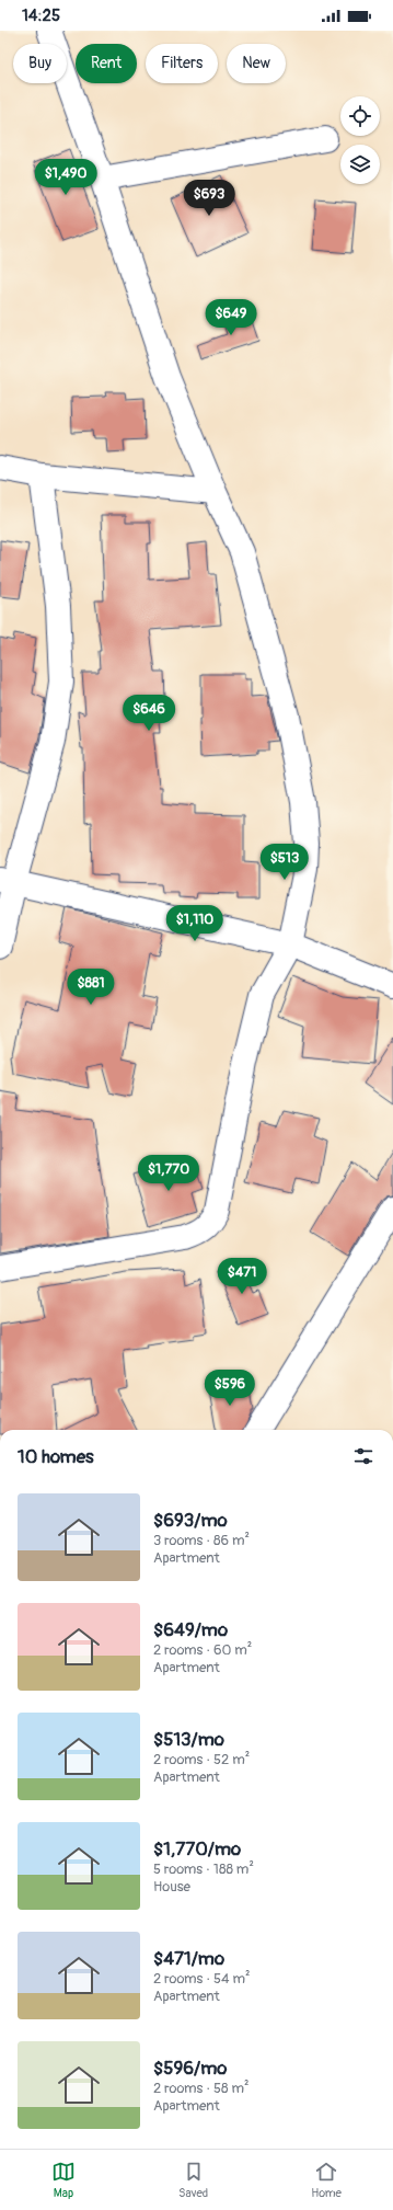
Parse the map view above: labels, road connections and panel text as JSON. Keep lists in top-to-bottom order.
{
  "page": {
    "status": "14:25",
    "chip": [
      "Buy",
      "Rent",
      "Filters",
      "New"
    ],
    "price": [
      "$1,490",
      "$693",
      "$649",
      "$646",
      "$513",
      "$1,110",
      "$881",
      "$1,770",
      "$471",
      "$596"
    ],
    "heading": "10 homes",
    "list": [
      {
        "name": "$693/mo",
        "note": "3 rooms · 86 m² · Apartment"
      },
      {
        "name": "$649/mo",
        "note": "2 rooms · 60 m² · Apartment"
      },
      {
        "name": "$513/mo",
        "note": "2 rooms · 52 m² · Apartment"
      },
      {
        "name": "$1,770/mo",
        "note": "5 rooms · 188 m² · House"
      },
      {
        "name": "$471/mo",
        "note": "2 rooms · 54 m² · Apartment"
      },
      {
        "name": "$596/mo",
        "note": "2 rooms · 58 m² · Apartment"
      }
    ],
    "tabs": ["Map", "Saved", "Home"]
  }
}
